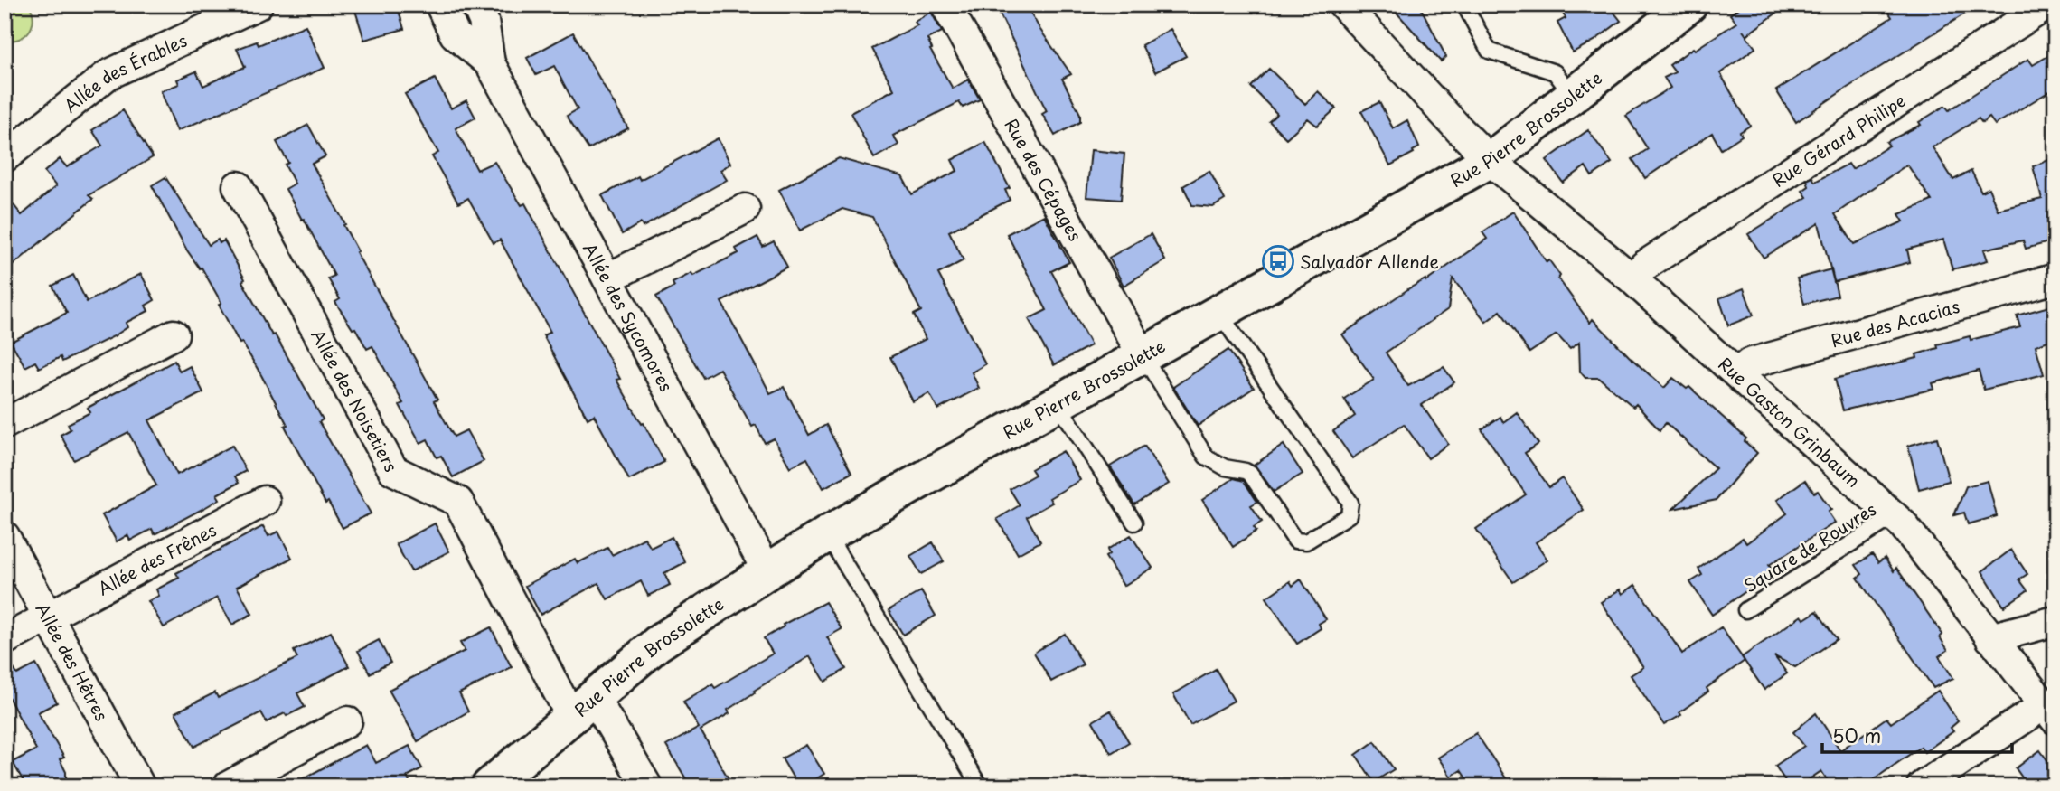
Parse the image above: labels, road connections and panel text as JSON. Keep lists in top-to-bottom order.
{
  "streets": {
    "street": [
      "Allée des Érables",
      "Rue Pierre Brossolette",
      "Rue Gérard Philipe",
      "Rue des Cépages",
      "Allée des Sycomores",
      "Rue des Acacias",
      "Allée des Noisetiers",
      "Rue Gaston Grinbaum",
      "Allée des Frênes",
      "Allée des Hêtres"
    ],
    "lane": ["Square de Rouvres"]
  },
  "crossings": [
    ["Rue Pierre Brossolette", "Rue des Cépages"],
    ["Rue Pierre Brossolette", "Allée des Sycomores"],
    ["Rue Pierre Brossolette", "Allée des Noisetiers"],
    ["Rue Pierre Brossolette", "Rue Gaston Grinbaum"],
    ["Rue Gérard Philipe", "Rue Gaston Grinbaum"],
    ["Rue des Acacias", "Rue Gaston Grinbaum"],
    ["Rue Gaston Grinbaum", "Square de Rouvres"],
    ["Allée des Frênes", "Allée des Hêtres"]
  ],
  "places": {
    "bus stop": ["Salvador Allende"]
  },
  "scale_bar": "50 m"
}
